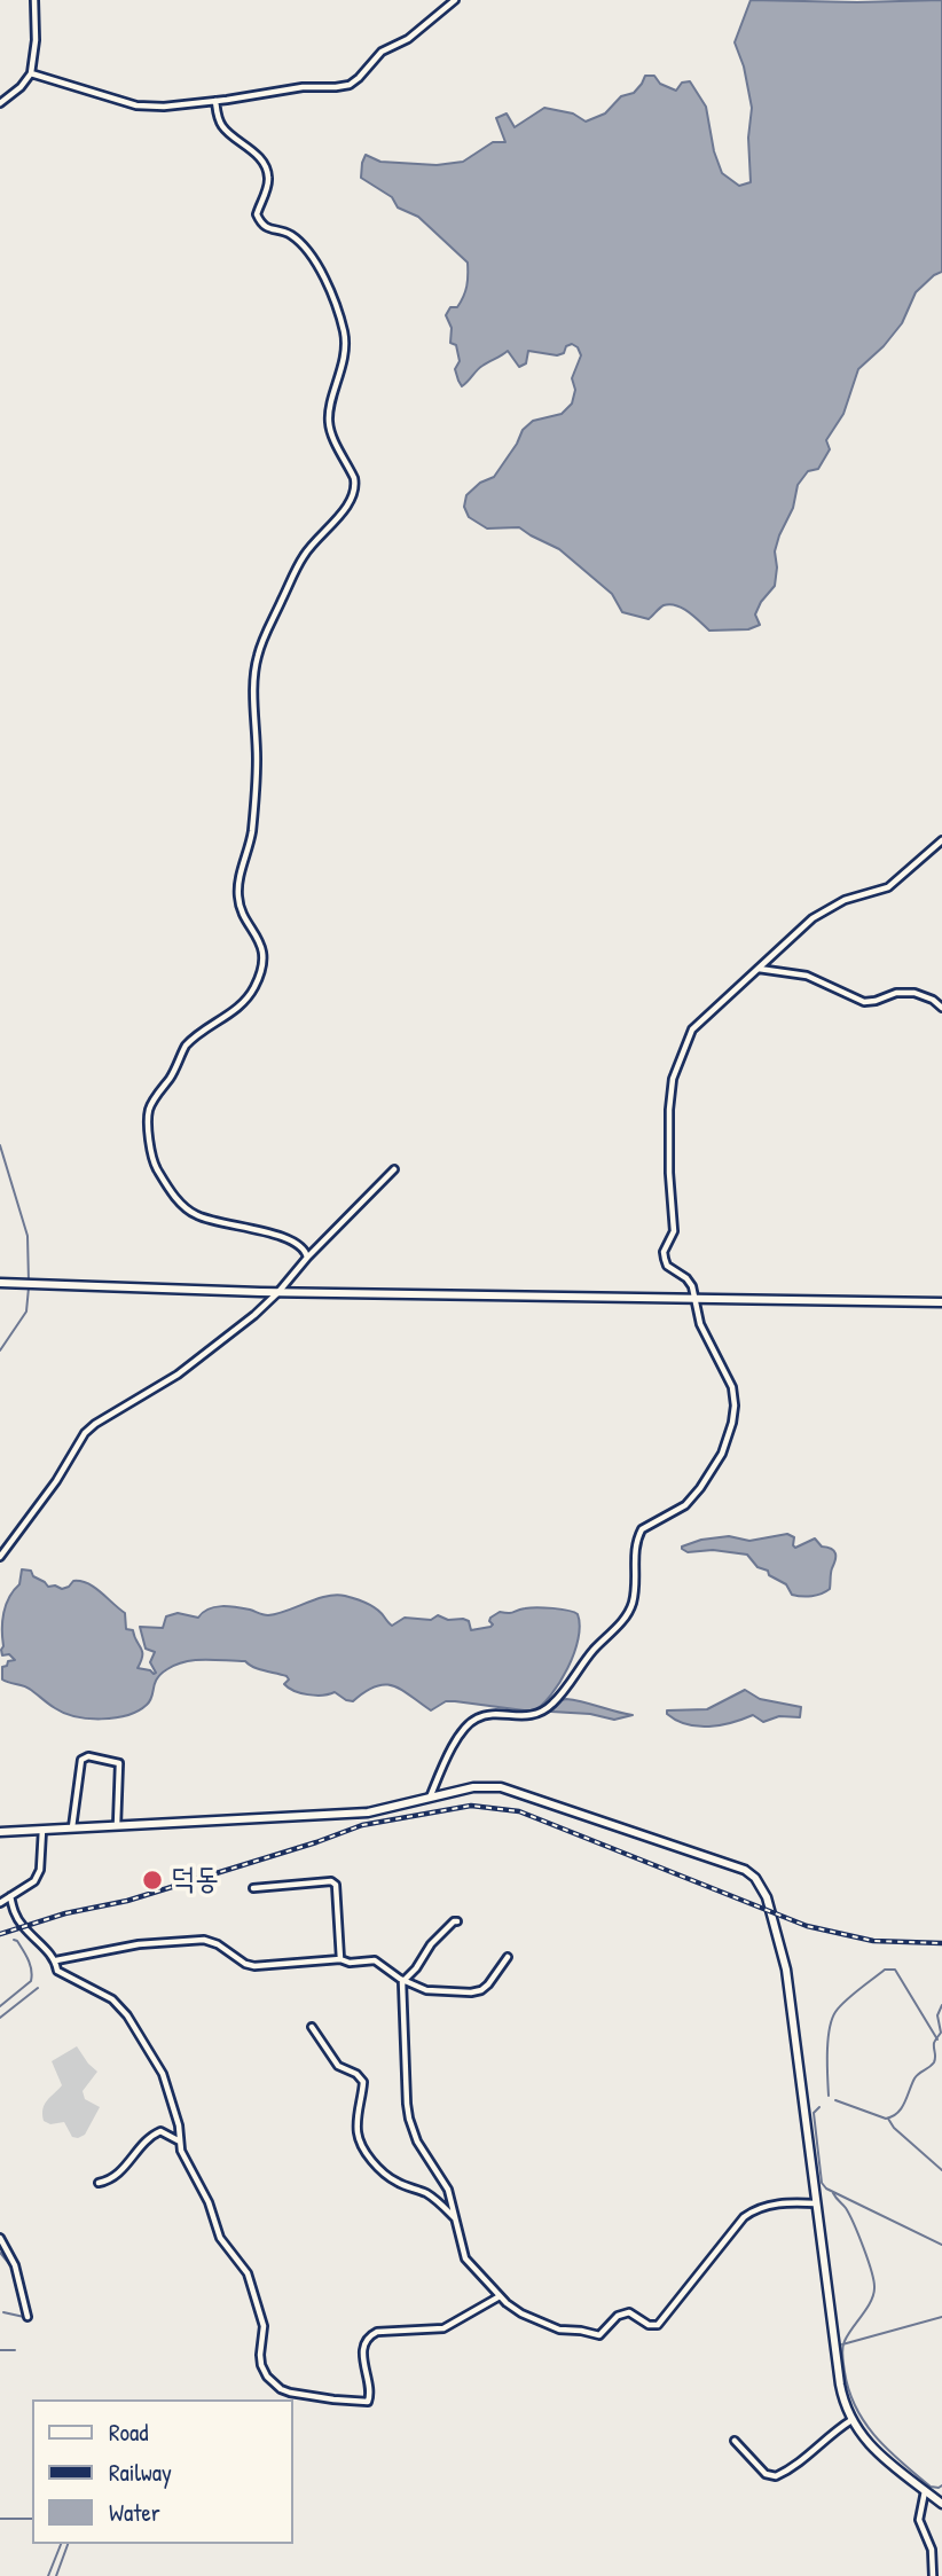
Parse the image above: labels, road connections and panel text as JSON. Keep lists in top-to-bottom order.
{
  "places": ["덕동"],
  "legend": ["Road", "Railway", "Water"]
}
